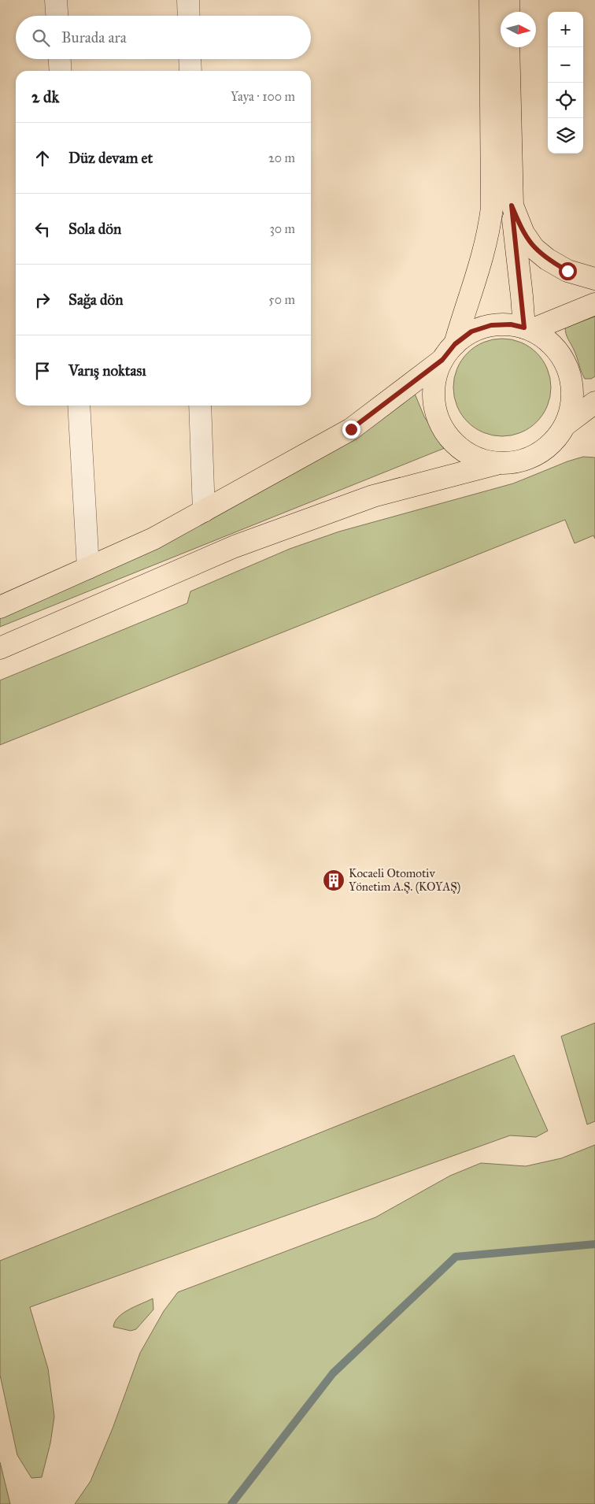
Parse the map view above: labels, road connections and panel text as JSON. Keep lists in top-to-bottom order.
{
  "places": {
    "building": ["Kocaeli Otomotiv Yönetim A.Ş. (KOYAŞ)"]
  },
  "north": "right",
  "page": {
    "map_buttons": ["+", "−"],
    "search": "Burada ara",
    "heading": ["2 dk", "Yaya · 100 m"],
    "list": [
      ["Düz devam et", "20 m"],
      ["Sola dön", "30 m"],
      ["Sağa dön", "50 m"],
      "Varış noktası"
    ]
  }
}
